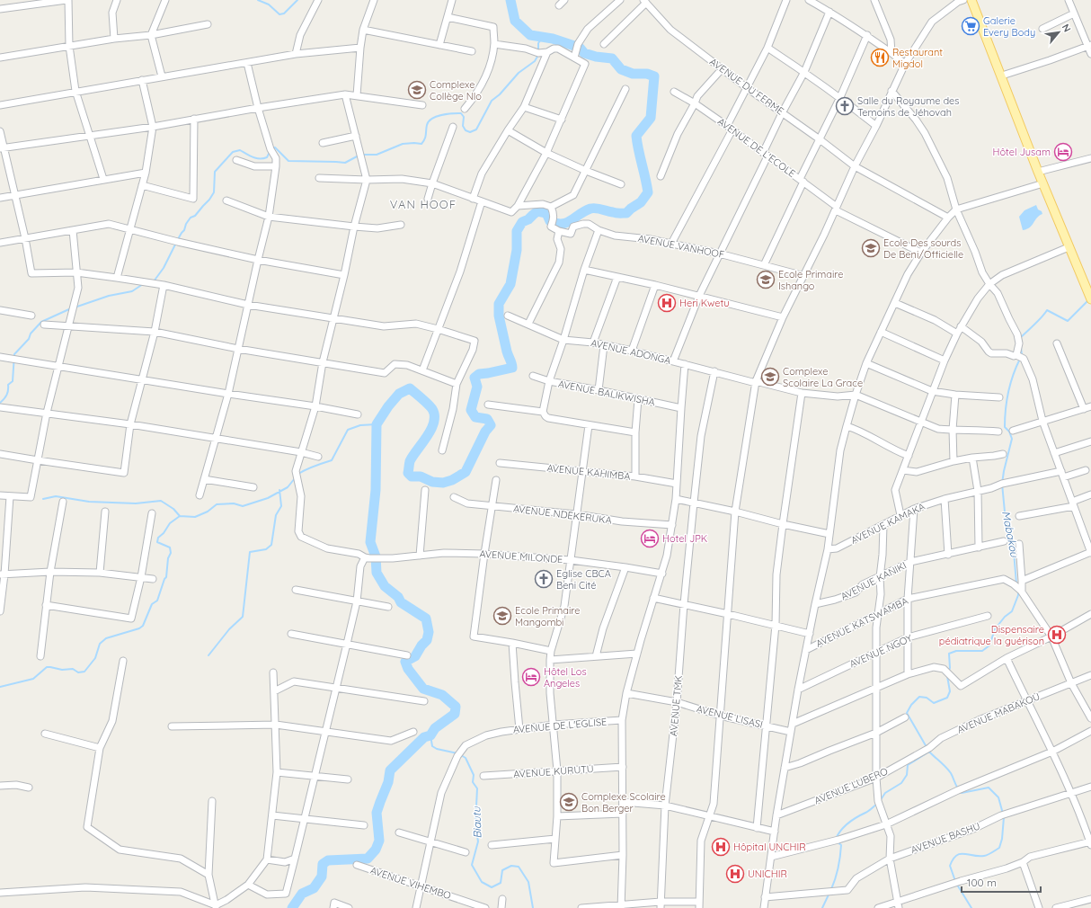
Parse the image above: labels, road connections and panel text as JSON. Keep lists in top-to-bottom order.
{
  "streets": {
    "street": [
      "AVENUE DU FERME",
      "AVENUE DE L'ECOLE",
      "AVENUE VANHOOF",
      "AVENUE ADONGA",
      "AVENUE BALIKWISHA",
      "AVENUE KAHIMBA",
      "AVENUE NDEKERUKA",
      "AVENUE KAMAKA",
      "AVENUE MILONDE",
      "AVENUE KANIKI",
      "AVENUE KATSWAMBA",
      "AVENUE NGOY",
      "AVENUE TMK",
      "AVENUE MABAKOU",
      "AVENUE LISASI",
      "AVENUE DE L'EGLISE",
      "AVENUE KURUTU",
      "AVENUE LUBERO",
      "AVENUE BASHU",
      "AVENUE VIHEMBO"
    ]
  },
  "crossings": [
    ["AVENUE ADONGA", "AVENUE TMK"],
    ["AVENUE TMK", "AVENUE LISASI"],
    ["AVENUE MABAKOU", "AVENUE LUBERO"]
  ],
  "districts": ["VAN HOOF"],
  "water": ["Mabakou", "Biautu"],
  "places": {
    "supermarket": ["Galerie Every Body"],
    "restaurant": ["Restaurant Migdol"],
    "school or university": [
      "Complexe Collège Nlo",
      "Ecole Des sourds De Beni/Officielle",
      "Ecole Primaire Ishango",
      "Complexe Scolaire La Grace",
      "Ecole Primaire Mangombi",
      "Complexe Scolaire Bon Berger"
    ],
    "church": ["Salle du Royaume des Temoins de Jéhovah", "Eglise CBCA Beni Cité"],
    "hotel": ["Hôtel Jusam", "Hotel JPK", "Hôtel Los Angeles"],
    "hospital": [
      "Heri Kwetu",
      "Dispensaire pédiatrique la guérison",
      "Hôpital UNCHIR",
      "UNICHIR"
    ]
  },
  "scale_bar": "100 m",
  "north": "top right"
}
